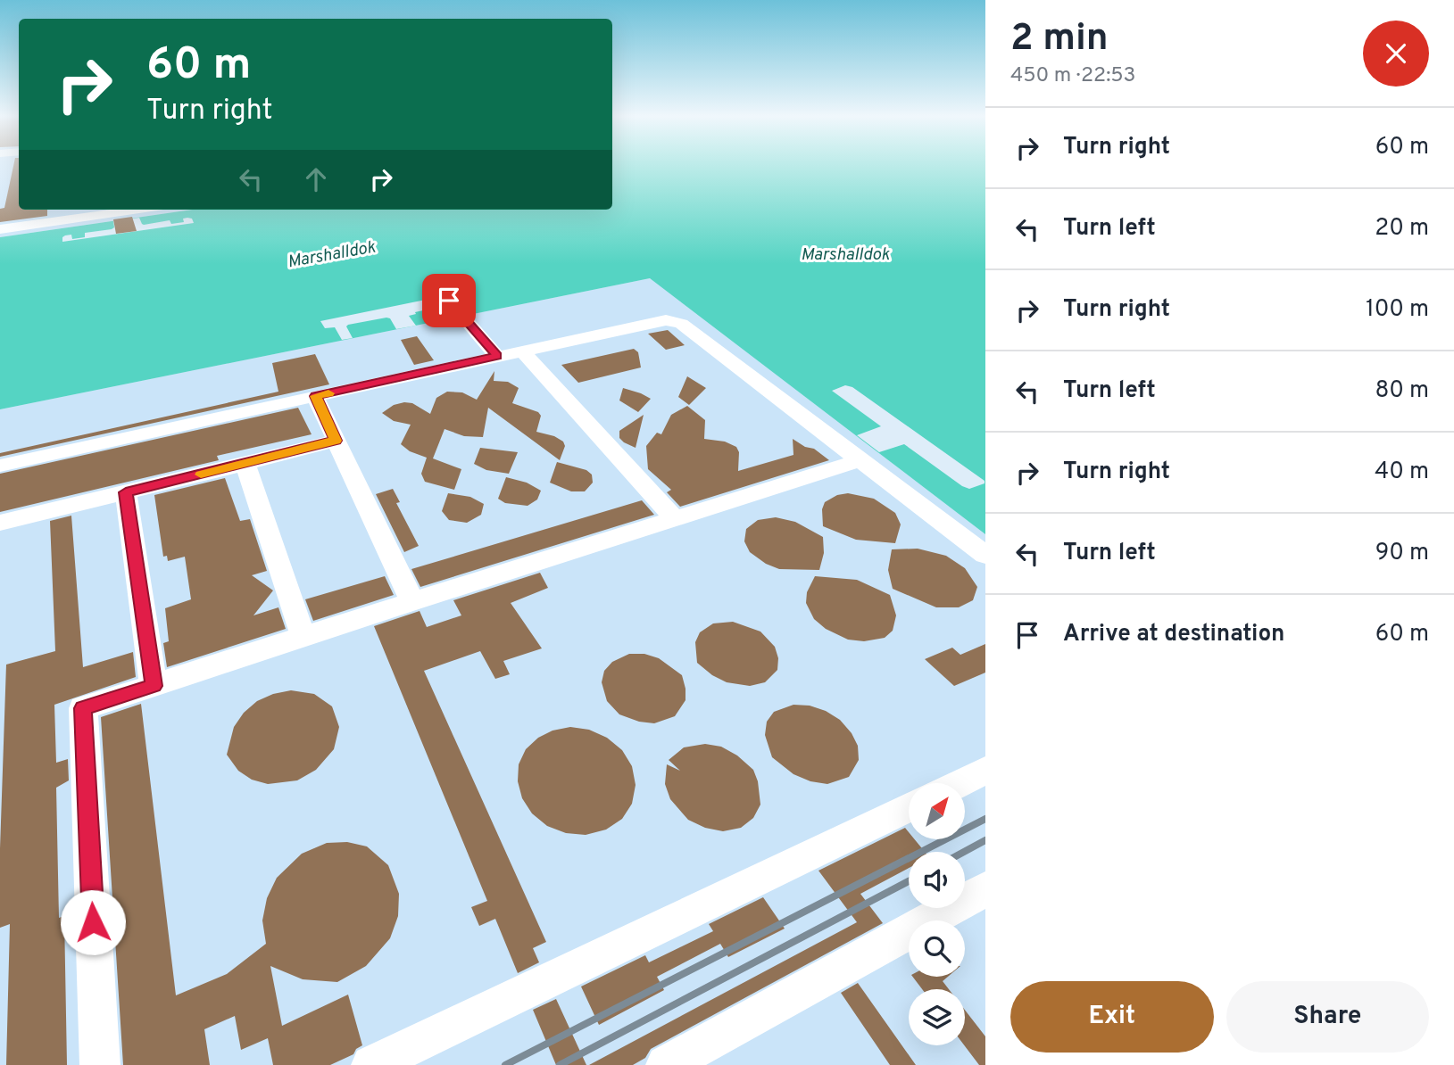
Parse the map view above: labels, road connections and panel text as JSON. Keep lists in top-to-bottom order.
{
  "water": ["Marshalldok"],
  "north": "top right",
  "page": {
    "heading": ["2 min", "450 m · 22:53"],
    "turn": ["60 m", "Turn right"],
    "list": [
      {
        "name": "Turn right",
        "value": "60 m"
      },
      {
        "name": "Turn left",
        "value": "20 m"
      },
      {
        "name": "Turn right",
        "value": "100 m"
      },
      {
        "name": "Turn left",
        "value": "80 m"
      },
      {
        "name": "Turn right",
        "value": "40 m"
      },
      {
        "name": "Turn left",
        "value": "90 m"
      },
      {
        "name": "Arrive at destination",
        "value": "60 m"
      }
    ],
    "buttons": ["Exit", "Share"]
  }
}
